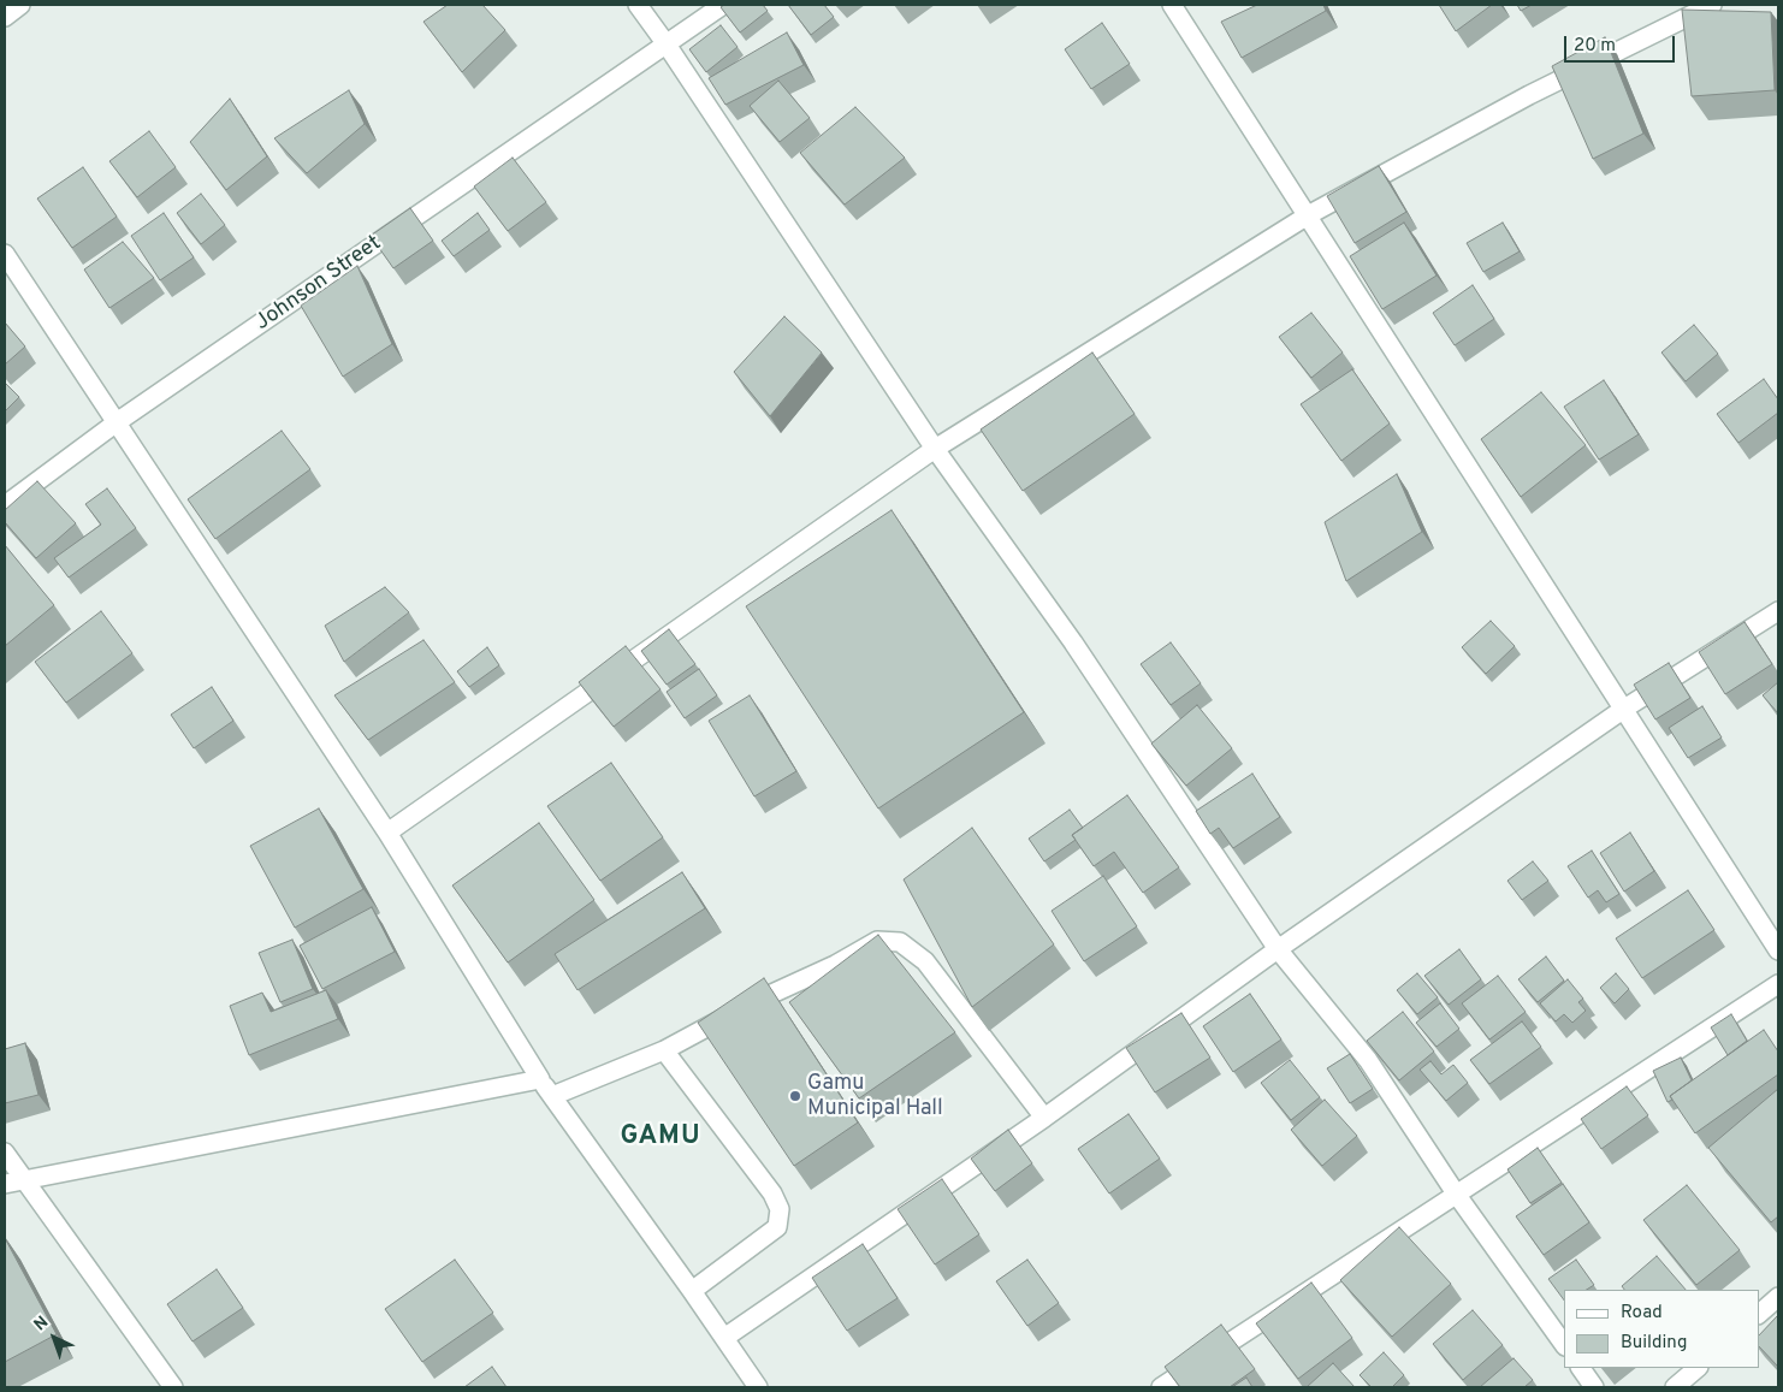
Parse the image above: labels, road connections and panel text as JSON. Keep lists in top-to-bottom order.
{
  "streets": {
    "street": ["Johnson Street"]
  },
  "districts": ["GAMU"],
  "places": ["Gamu Municipal Hall"],
  "legend": ["Road", "Building"],
  "scale_bar": "20 m",
  "north": "top left"
}
